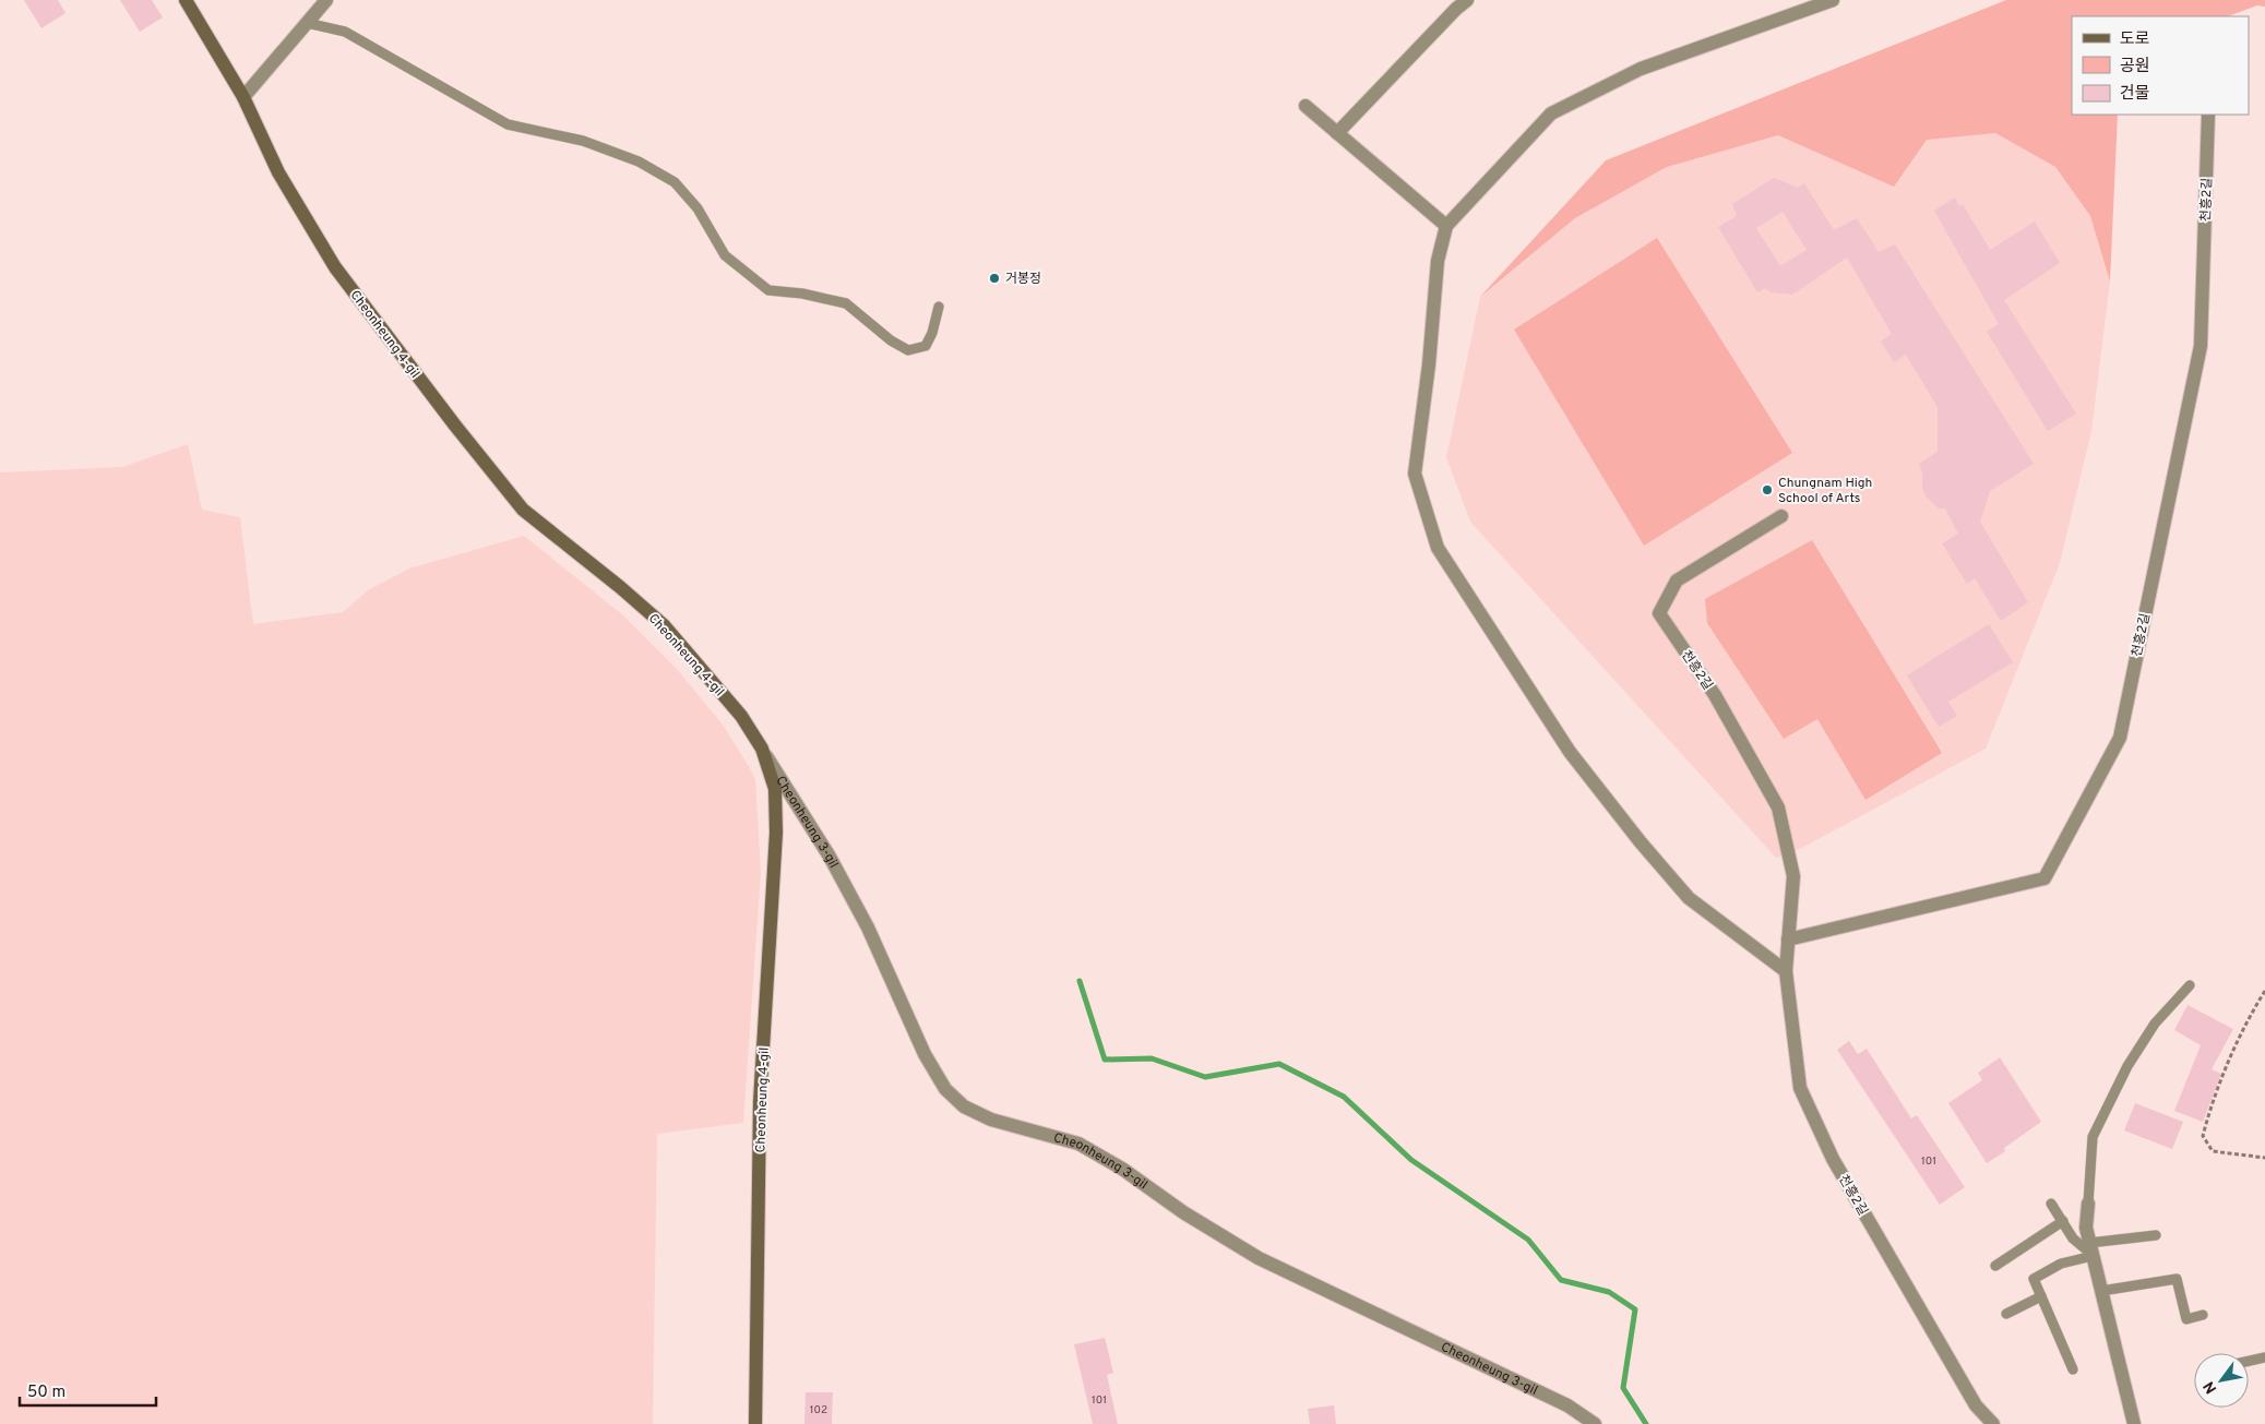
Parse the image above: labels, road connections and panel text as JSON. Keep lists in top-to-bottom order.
{
  "streets": {
    "street": ["천흥2길", "Cheonheung 4-gil", "Cheonheung 3-gil"]
  },
  "crossings": [
    ["Cheonheung 4-gil", "Cheonheung 3-gil"]
  ],
  "places": ["거봉정", "Chungnam High School of Arts"],
  "house_numbers": ["101", "101", "102"],
  "legend": ["도로", "공원", "건물"],
  "scale_bar": "50 m",
  "north": "bottom left"
}
